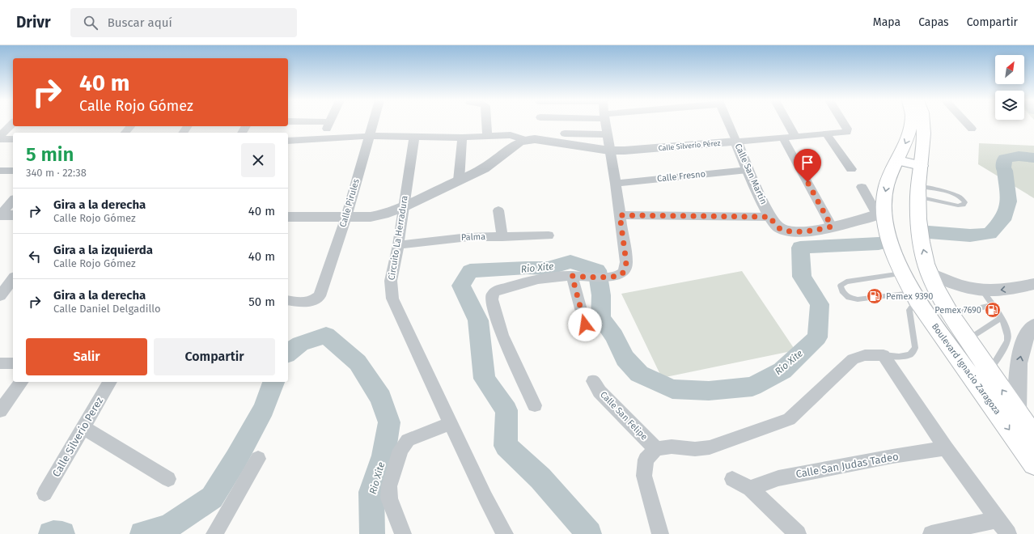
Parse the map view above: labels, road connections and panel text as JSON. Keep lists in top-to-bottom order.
{
  "streets": {
    "main road": ["Boulevard Ignacio Zaragoza"],
    "street": [
      "Calle Silverio Pérez",
      "Calle San Martín",
      "Calle Fresno",
      "Calle Pirules",
      "Palma",
      "Circuito La Herradura",
      "Calle San Felipe",
      "Calle Silverio Perez",
      "Calle San Judas Tadeo"
    ]
  },
  "crossings": [
    ["Calle Silverio Pérez", "Calle San Martín"],
    ["Calle San Martín", "Calle Fresno"],
    ["Palma", "Circuito La Herradura"]
  ],
  "water": ["Rio Xite"],
  "places": {
    "fuel station": ["Pemex 9390", "Pemex 7690"]
  },
  "north": "top right",
  "page": {
    "header": "Drivr",
    "search": "Buscar aquí",
    "nav": ["Mapa", "Capas", "Compartir"],
    "turn": ["40 m", "Calle Rojo Gómez"],
    "heading": ["5 min", "340 m · 22:38"],
    "list": [
      {
        "name": "Gira a la derecha",
        "note": "Calle Rojo Gómez",
        "value": "40 m"
      },
      {
        "name": "Gira a la izquierda",
        "note": "Calle Rojo Gómez",
        "value": "40 m"
      },
      {
        "name": "Gira a la derecha",
        "note": "Calle Daniel Delgadillo",
        "value": "50 m"
      }
    ],
    "buttons": ["Salir", "Compartir"]
  }
}
